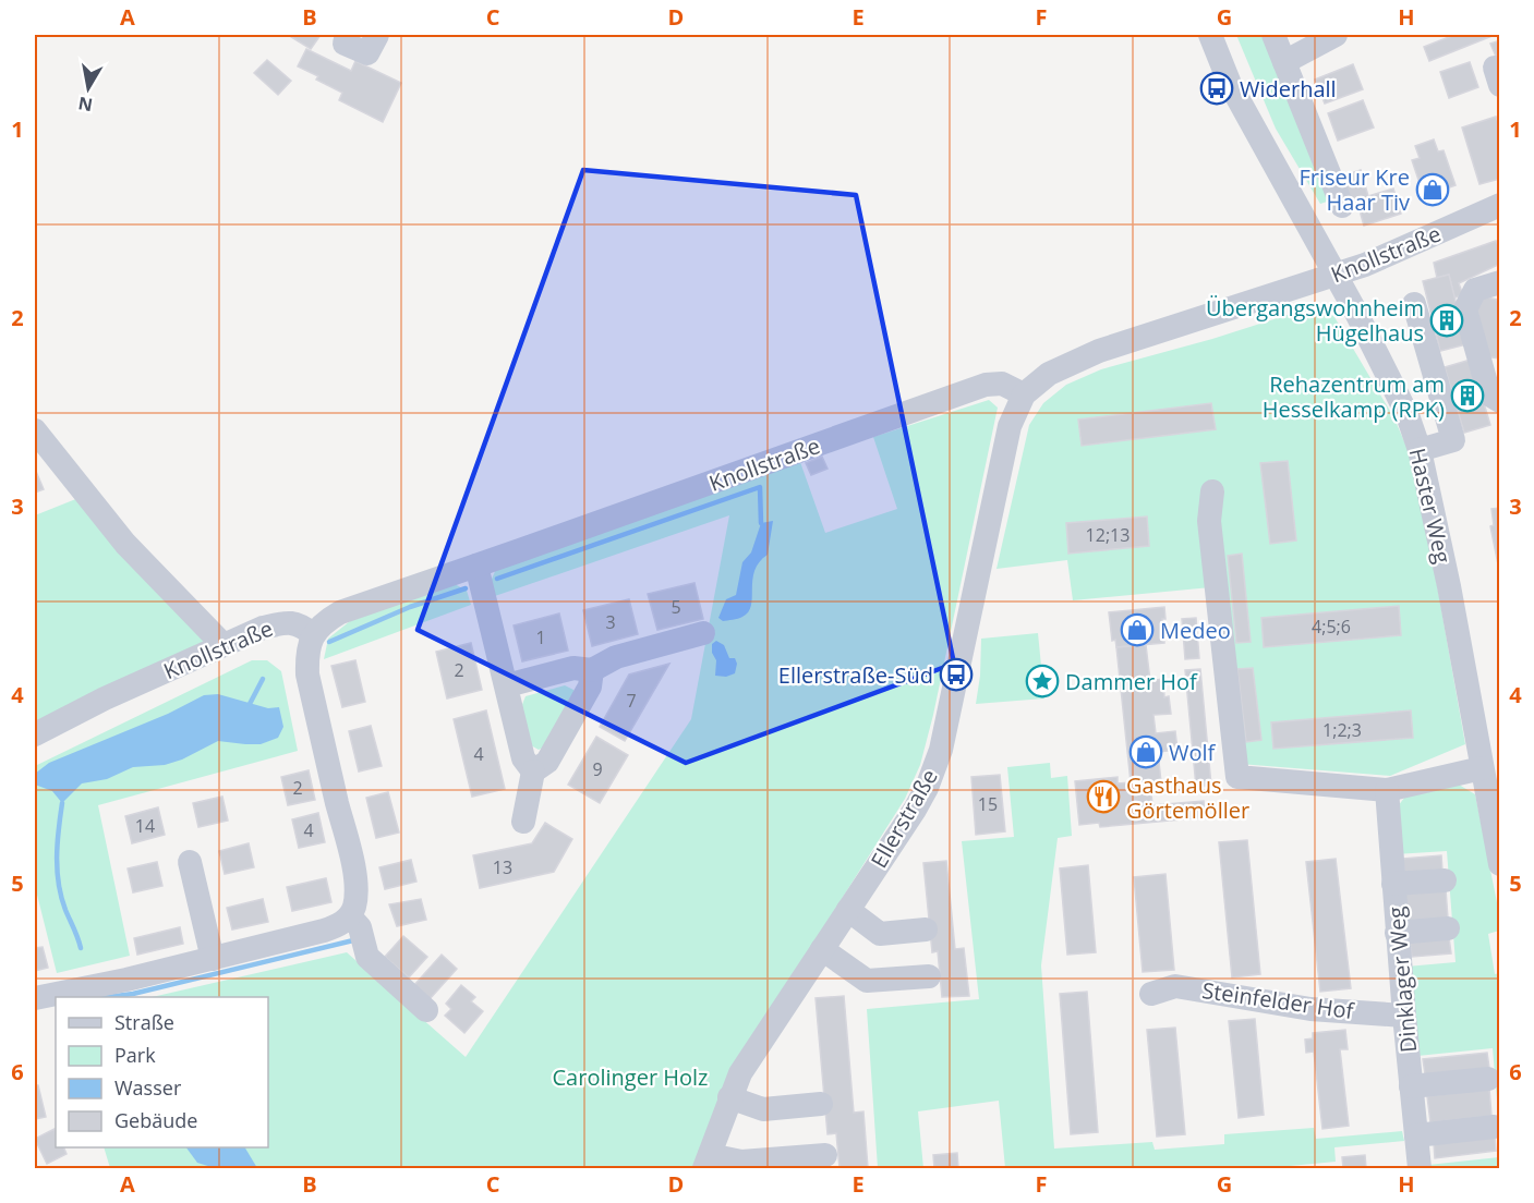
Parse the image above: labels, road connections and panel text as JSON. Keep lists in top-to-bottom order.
{
  "streets": {
    "street": [
      "Knollstraße",
      "Haster Weg",
      "Ellerstraße",
      "Dinklager Weg",
      "Steinfelder Hof"
    ]
  },
  "crossings": [
    ["Knollstraße", "Haster Weg"],
    ["Knollstraße", "Ellerstraße"],
    ["Dinklager Weg", "Steinfelder Hof"]
  ],
  "parks": ["Carolinger Holz"],
  "places": {
    "bus stop": ["Widerhall", "Ellerstraße-Süd"],
    "shop": ["Friseur Kre Haar Tiv", "Medeo", "Wolf"],
    "building": ["Übergangswohnheim Hügelhaus", "Rehazentrum am Hesselkamp (RPK)"],
    "place": ["Dammer Hof"],
    "restaurant": ["Gasthaus Görtemöller"]
  },
  "house_numbers": [
    "12;13",
    "5",
    "3",
    "4;5;6",
    "1",
    "2",
    "7",
    "1;2;3",
    "4",
    "9",
    "2",
    "15",
    "14",
    "4",
    "13"
  ],
  "legend": [
    "Straße",
    "Park",
    "Wasser",
    "Gebäude"
  ],
  "north": "bottom",
  "grid": {
    "columns": [
      "A",
      "B",
      "C",
      "D",
      "E",
      "F",
      "G",
      "H"
    ],
    "rows": [
      "1",
      "2",
      "3",
      "4",
      "5",
      "6"
    ]
  }
}
